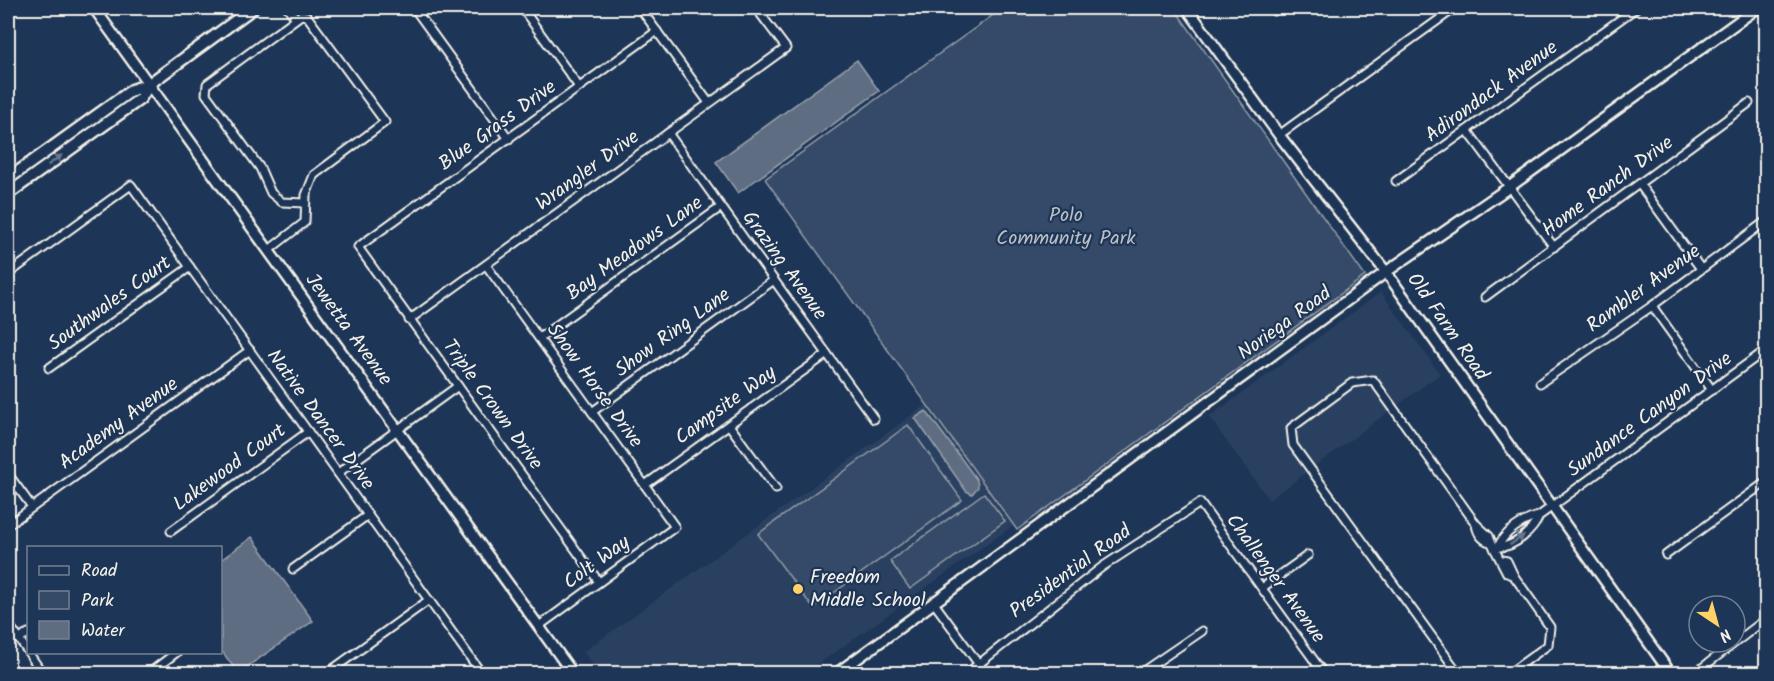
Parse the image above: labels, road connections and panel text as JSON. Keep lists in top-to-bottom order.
{
  "streets": {
    "street": [
      "Adirondack Avenue",
      "Blue Grass Drive",
      "Wrangler Drive",
      "Home Ranch Drive",
      "Bay Meadows Lane",
      "Grazing Avenue",
      "Rambler Avenue",
      "Southwales Court",
      "Noriega Road",
      "Old Farm Road",
      "Jewetta Avenue",
      "Show Ring Lane",
      "Show Horse Drive",
      "Triple Crown Drive",
      "Campsite Way",
      "Sundance Canyon Drive",
      "Native Dancer Drive",
      "Academy Avenue",
      "Lakewood Court",
      "Colt Way",
      "Presidential Road",
      "Challenger Avenue"
    ]
  },
  "crossings": [
    ["Blue Grass Drive", "Triple Crown Drive"],
    ["Wrangler Drive", "Grazing Avenue"],
    ["Wrangler Drive", "Show Horse Drive"],
    ["Wrangler Drive", "Triple Crown Drive"],
    ["Bay Meadows Lane", "Grazing Avenue"],
    ["Bay Meadows Lane", "Show Horse Drive"],
    ["Grazing Avenue", "Show Ring Lane"],
    ["Grazing Avenue", "Campsite Way"],
    ["Southwales Court", "Native Dancer Drive"],
    ["Noriega Road", "Old Farm Road"],
    ["Old Farm Road", "Sundance Canyon Drive"],
    ["Jewetta Avenue", "Colt Way"],
    ["Show Ring Lane", "Show Horse Drive"],
    ["Show Horse Drive", "Campsite Way"],
    ["Show Horse Drive", "Colt Way"],
    ["Triple Crown Drive", "Colt Way"],
    ["Native Dancer Drive", "Academy Avenue"],
    ["Native Dancer Drive", "Lakewood Court"],
    ["Presidential Road", "Challenger Avenue"]
  ],
  "parks": ["Polo Community Park"],
  "places": ["Freedom Middle School"],
  "legend": ["Road", "Park", "Water"],
  "north": "bottom right"
}
